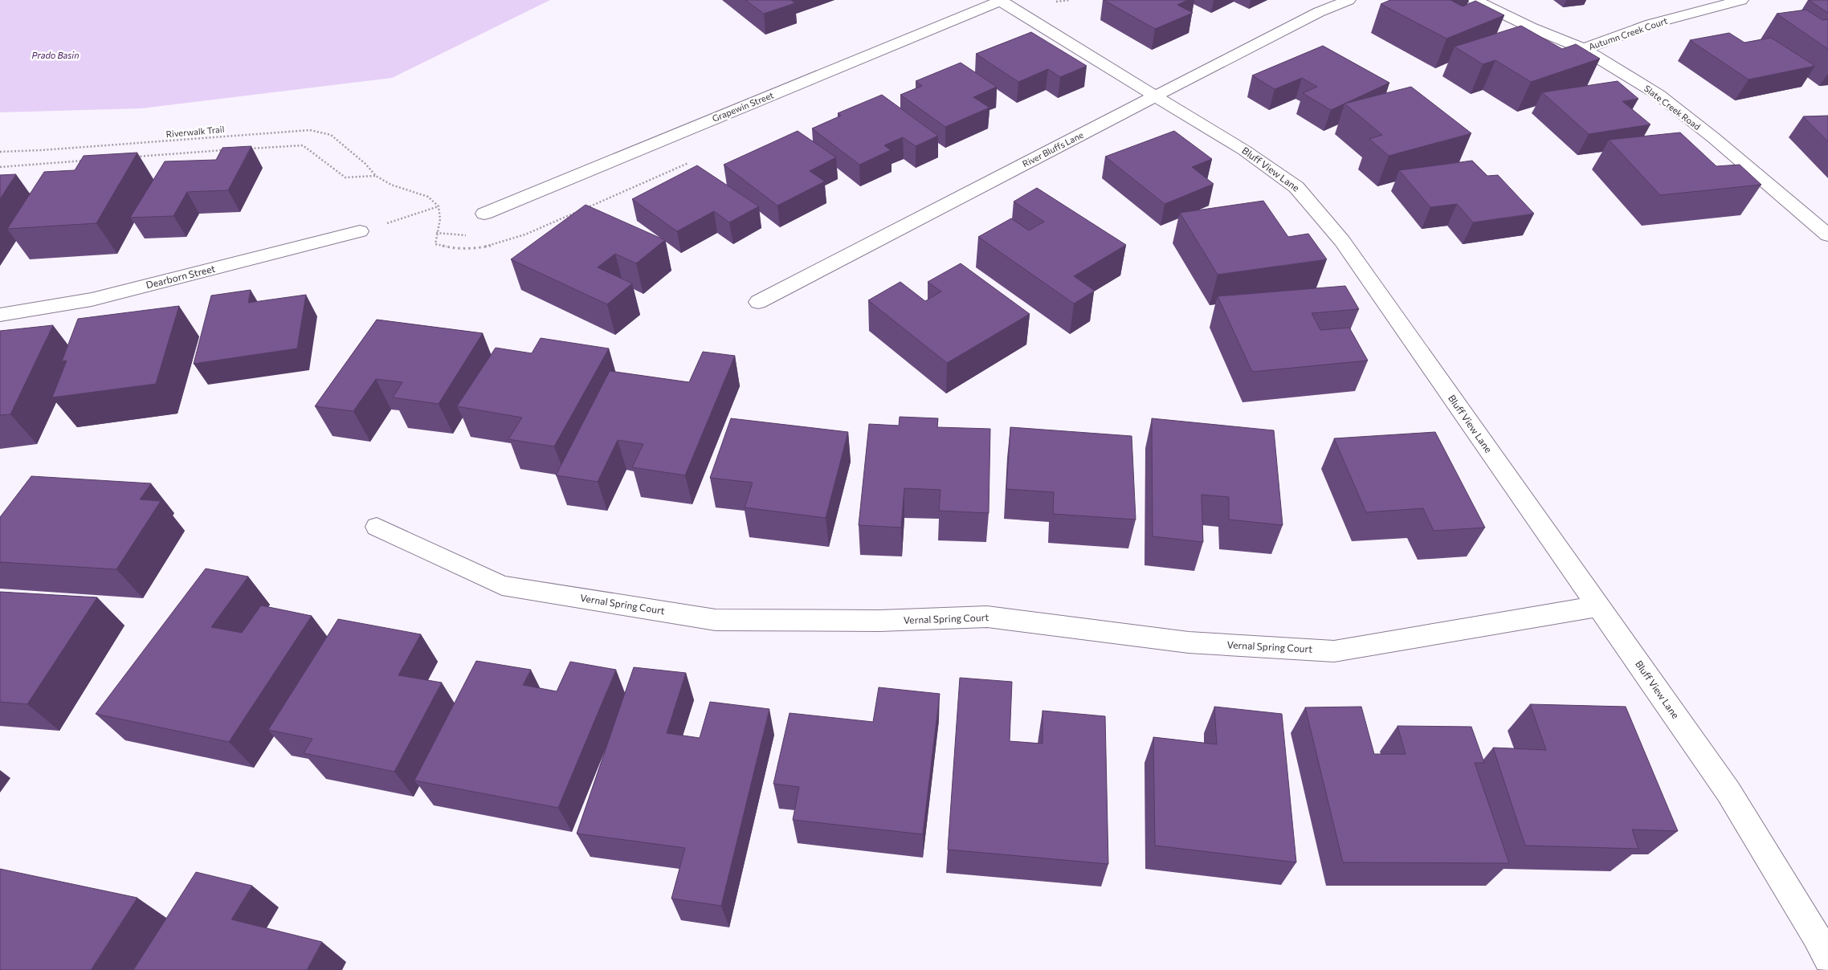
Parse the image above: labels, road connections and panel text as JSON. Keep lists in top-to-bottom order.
{
  "streets": {
    "street": [
      "Autumn Creek Court",
      "Grapewin Street",
      "Slate Creek Road",
      "River Bluffs Lane",
      "Bluff View Lane",
      "Dearborn Street",
      "Vernal Spring Court"
    ],
    "path": ["Riverwalk Trail"]
  },
  "crossings": [
    ["Autumn Creek Court", "Slate Creek Road"],
    ["Grapewin Street", "Bluff View Lane"],
    ["River Bluffs Lane", "Bluff View Lane"],
    ["Bluff View Lane", "Vernal Spring Court"]
  ],
  "water": ["Prado Basin"]
}
